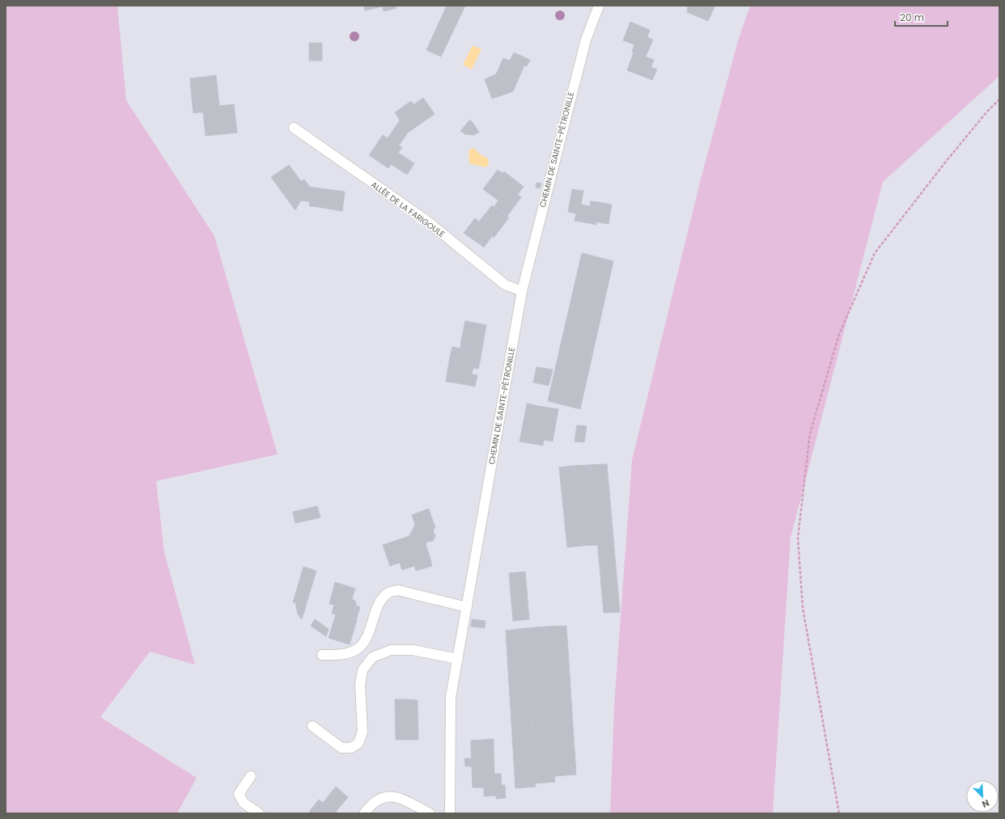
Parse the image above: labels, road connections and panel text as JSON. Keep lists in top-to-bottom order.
{
  "streets": {
    "street": ["CHEMIN DE SAINTE-PÉTRONILLE", "ALLÉE DE LA FARIGOULE"]
  },
  "crossings": [
    ["CHEMIN DE SAINTE-PÉTRONILLE", "ALLÉE DE LA FARIGOULE"]
  ],
  "scale_bar": "20 m",
  "north": "bottom right"
}
